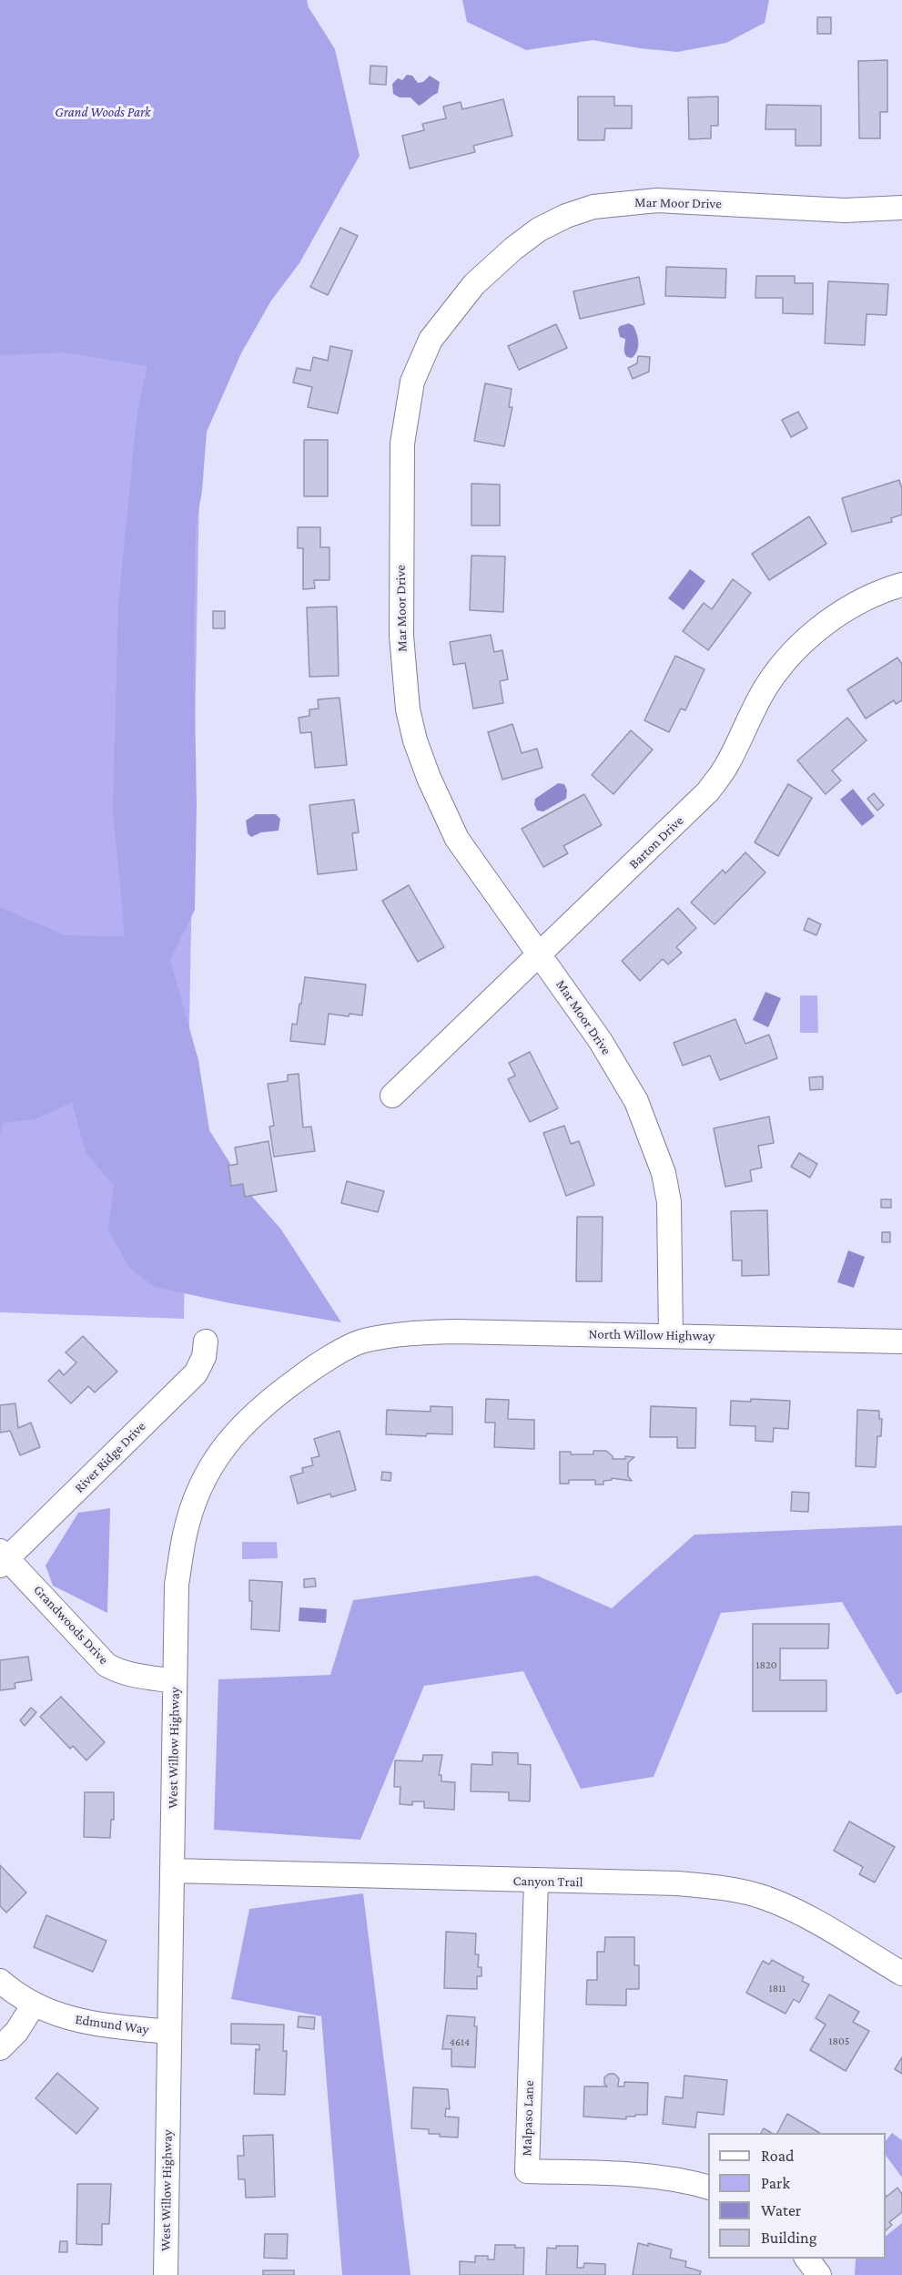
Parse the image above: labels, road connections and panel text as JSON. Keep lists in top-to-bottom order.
{
  "streets": {
    "street": [
      "Mar Moor Drive",
      "Barton Drive",
      "North Willow Highway",
      "River Ridge Drive",
      "Grandwoods Drive",
      "West Willow Highway",
      "Canyon Trail",
      "Edmund Way",
      "Malpaso Lane"
    ]
  },
  "crossings": [
    ["Mar Moor Drive", "Barton Drive"],
    ["Mar Moor Drive", "North Willow Highway"],
    ["North Willow Highway", "West Willow Highway"],
    ["River Ridge Drive", "Grandwoods Drive"],
    ["Grandwoods Drive", "West Willow Highway"],
    ["West Willow Highway", "Canyon Trail"],
    ["West Willow Highway", "Edmund Way"],
    ["Canyon Trail", "Malpaso Lane"]
  ],
  "parks": ["Grand Woods Park"],
  "house_numbers": [
    "1820",
    "1811",
    "1805",
    "4614"
  ],
  "legend": [
    "Road",
    "Park",
    "Water",
    "Building"
  ]
}
